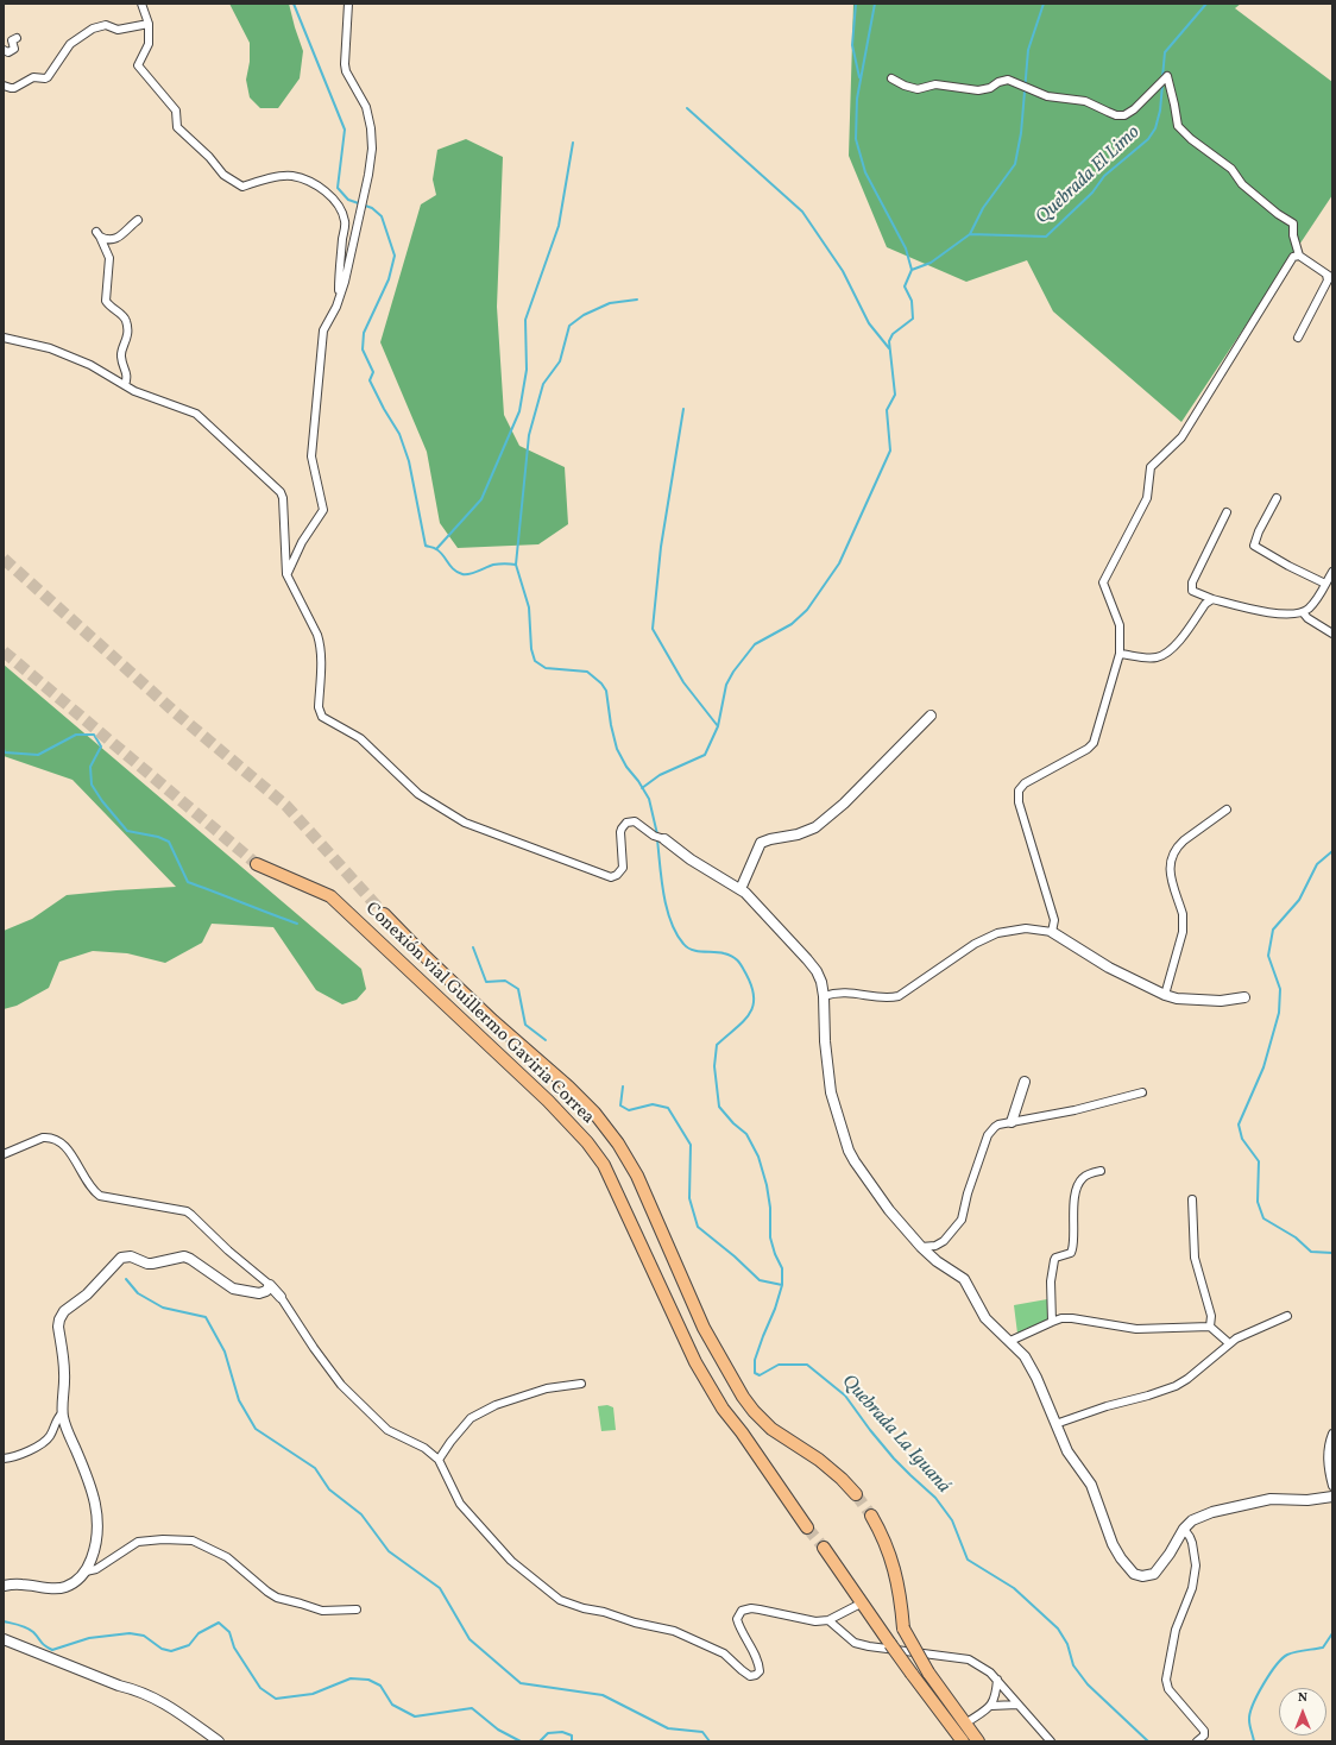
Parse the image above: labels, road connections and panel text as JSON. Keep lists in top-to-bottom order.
{
  "streets": {
    "highway": ["Conexión vial Guillermo Gaviria Correa"]
  },
  "water": ["Quebrada El Limo", "Quebrada La Iguaná"],
  "north": "top"
}
